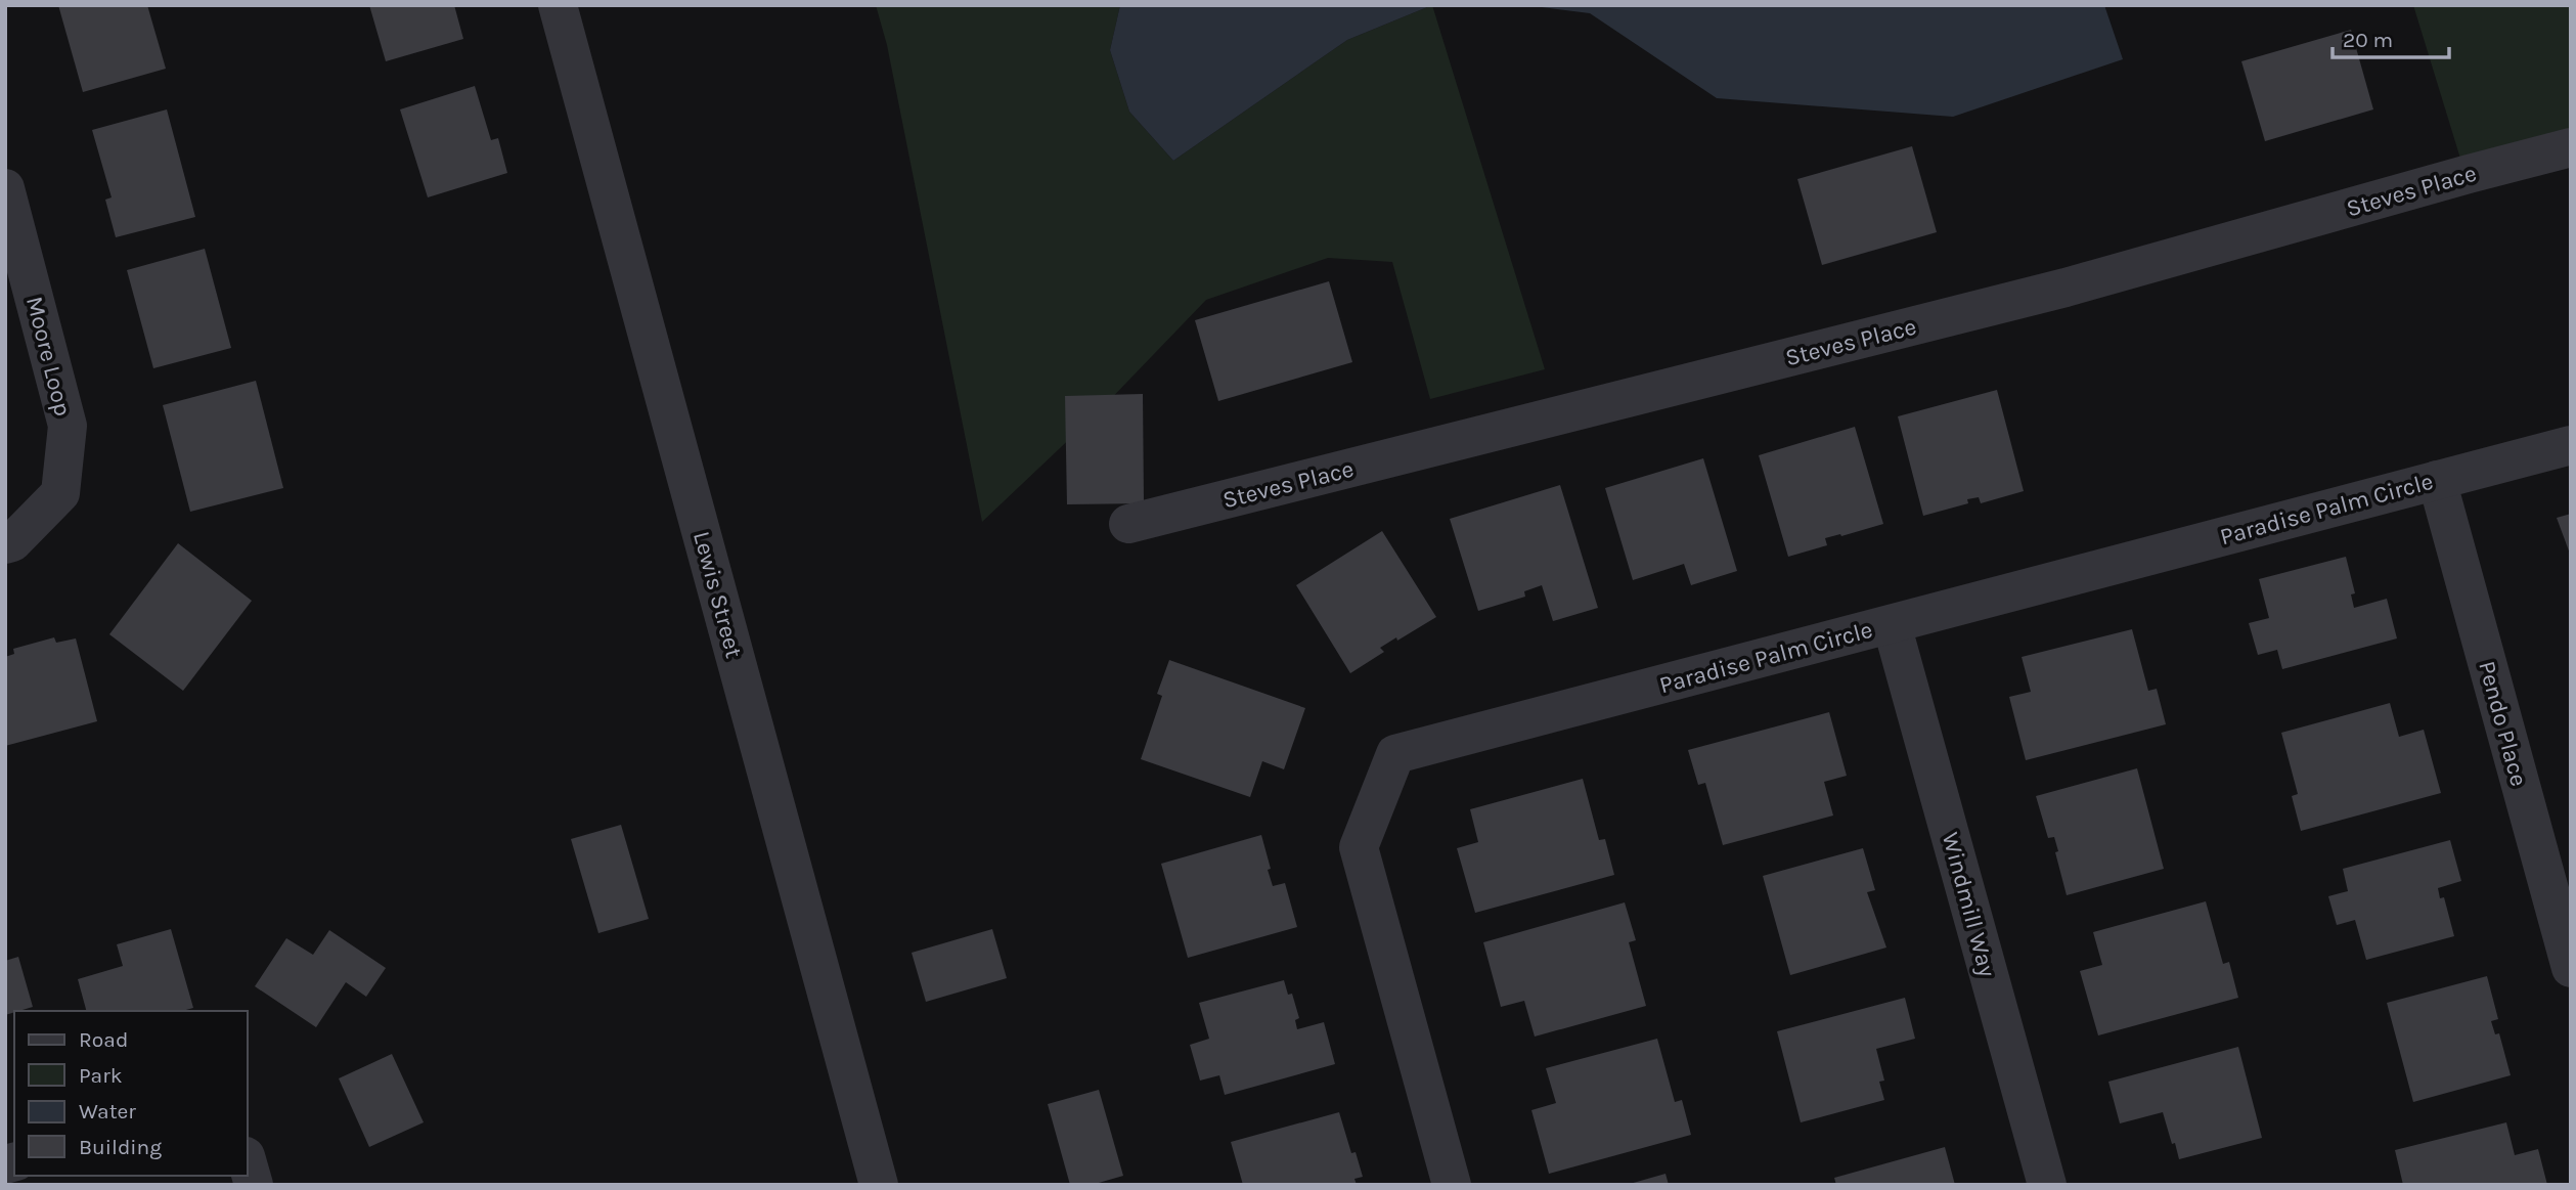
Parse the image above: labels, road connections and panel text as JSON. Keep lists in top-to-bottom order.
{
  "streets": {
    "street": [
      "Steves Place",
      "Moore Loop",
      "Paradise Palm Circle",
      "Lewis Street",
      "Pendo Place",
      "Windmill Way"
    ]
  },
  "crossings": [
    ["Paradise Palm Circle", "Pendo Place"],
    ["Paradise Palm Circle", "Windmill Way"]
  ],
  "legend": [
    "Road",
    "Park",
    "Water",
    "Building"
  ],
  "scale_bar": "20 m"
}
